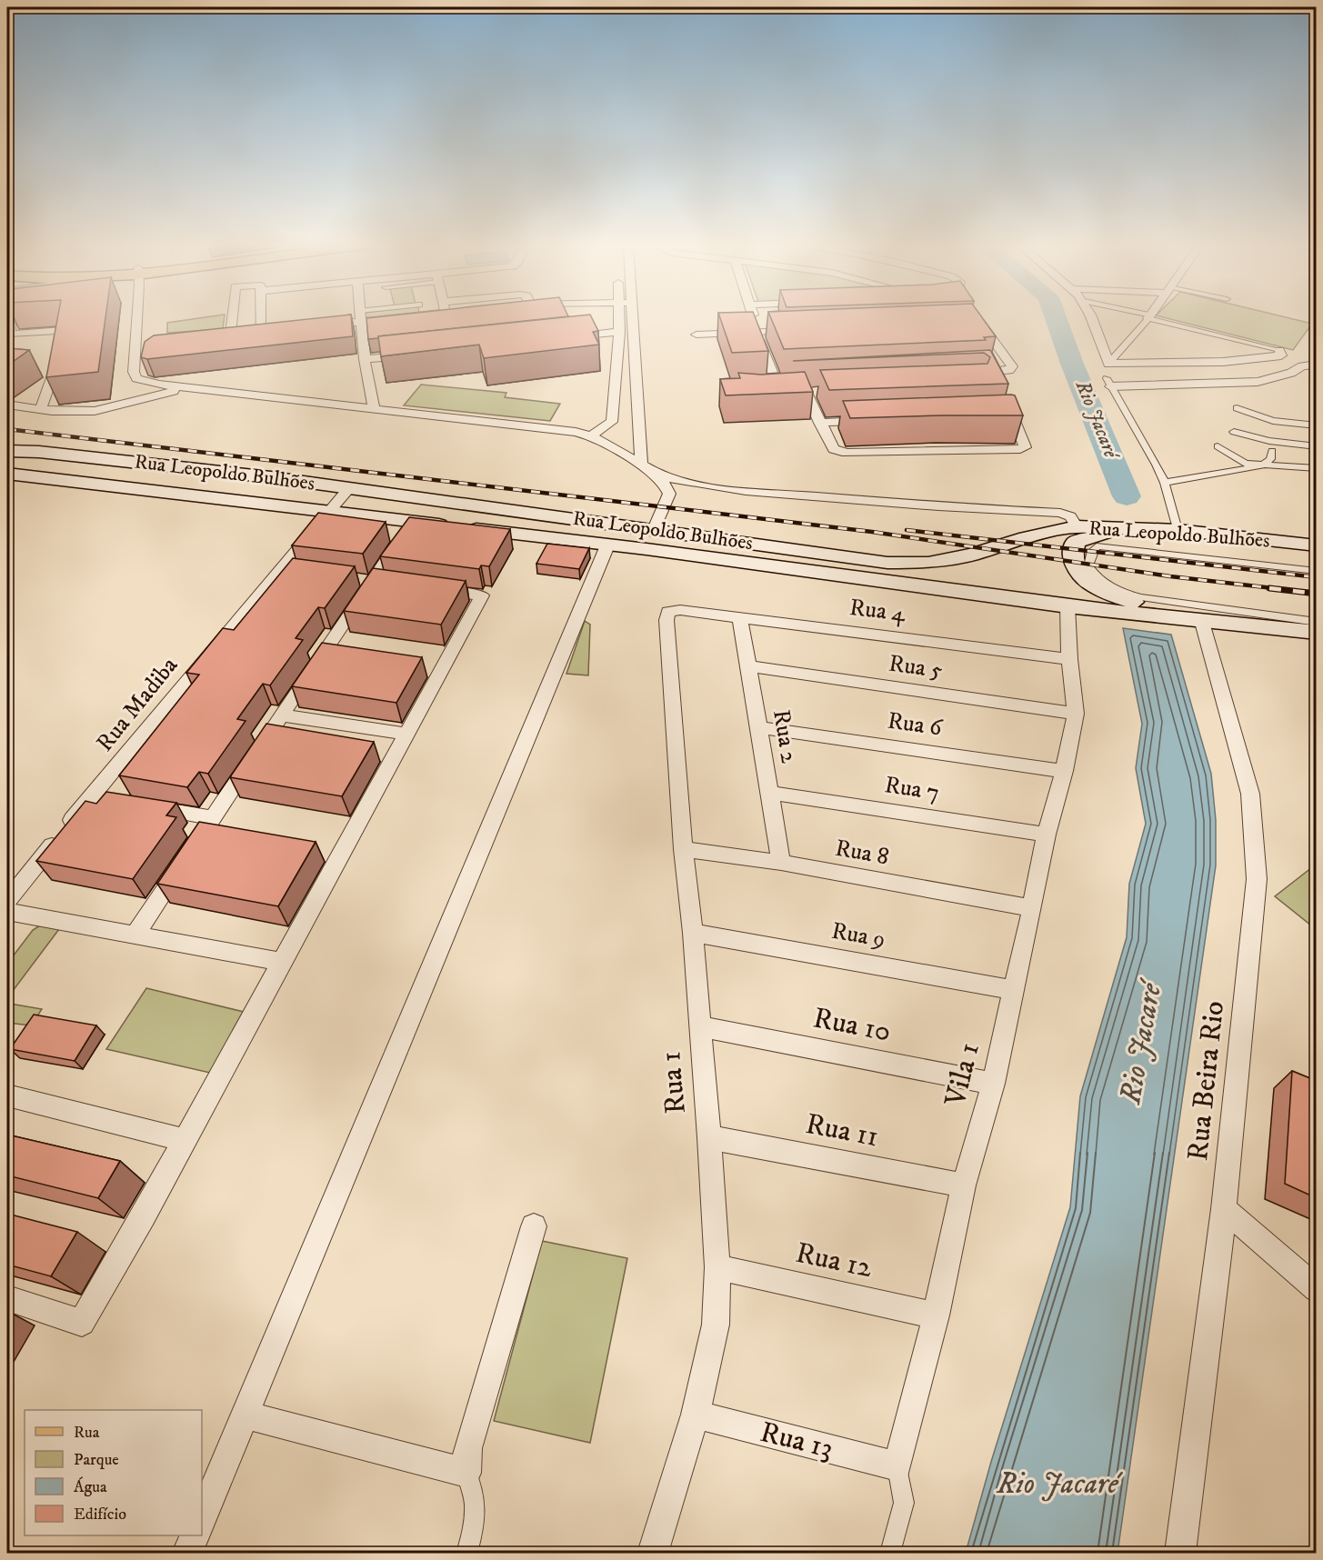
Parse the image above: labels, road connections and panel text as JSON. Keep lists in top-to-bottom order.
{
  "streets": {
    "main road": ["Rua Leopoldo Bulhões"],
    "street": [
      "Rua 4",
      "Rua 5",
      "Rua Madiba",
      "Rua 6",
      "Rua 2",
      "Rua 7",
      "Rua 8",
      "Rua 9",
      "Rua 10",
      "Vila 1",
      "Rua Beira Rio",
      "Rua 1",
      "Rua 11",
      "Rua 12",
      "Rua 13"
    ]
  },
  "crossings": [
    ["Rua Leopoldo Bulhões", "Rua Madiba"],
    ["Rua Leopoldo Bulhões", "Vila 1"],
    ["Rua Leopoldo Bulhões", "Rua Beira Rio"],
    ["Rua 4", "Rua 2"],
    ["Rua 4", "Vila 1"],
    ["Rua 4", "Rua 1"],
    ["Rua 5", "Rua 2"],
    ["Rua 5", "Vila 1"],
    ["Rua 6", "Rua 2"],
    ["Rua 6", "Vila 1"],
    ["Rua 2", "Rua 7"],
    ["Rua 2", "Rua 8"],
    ["Rua 7", "Vila 1"],
    ["Rua 8", "Vila 1"],
    ["Rua 8", "Rua 1"],
    ["Rua 9", "Vila 1"],
    ["Rua 9", "Rua 1"],
    ["Rua 10", "Vila 1"],
    ["Rua 10", "Rua 1"],
    ["Vila 1", "Rua 11"],
    ["Vila 1", "Rua 12"],
    ["Vila 1", "Rua 13"],
    ["Rua 1", "Rua 11"],
    ["Rua 1", "Rua 12"],
    ["Rua 1", "Rua 13"]
  ],
  "water": ["Rio Jacaré"],
  "legend": [
    "Rua",
    "Parque",
    "Água",
    "Edifício"
  ]
}
